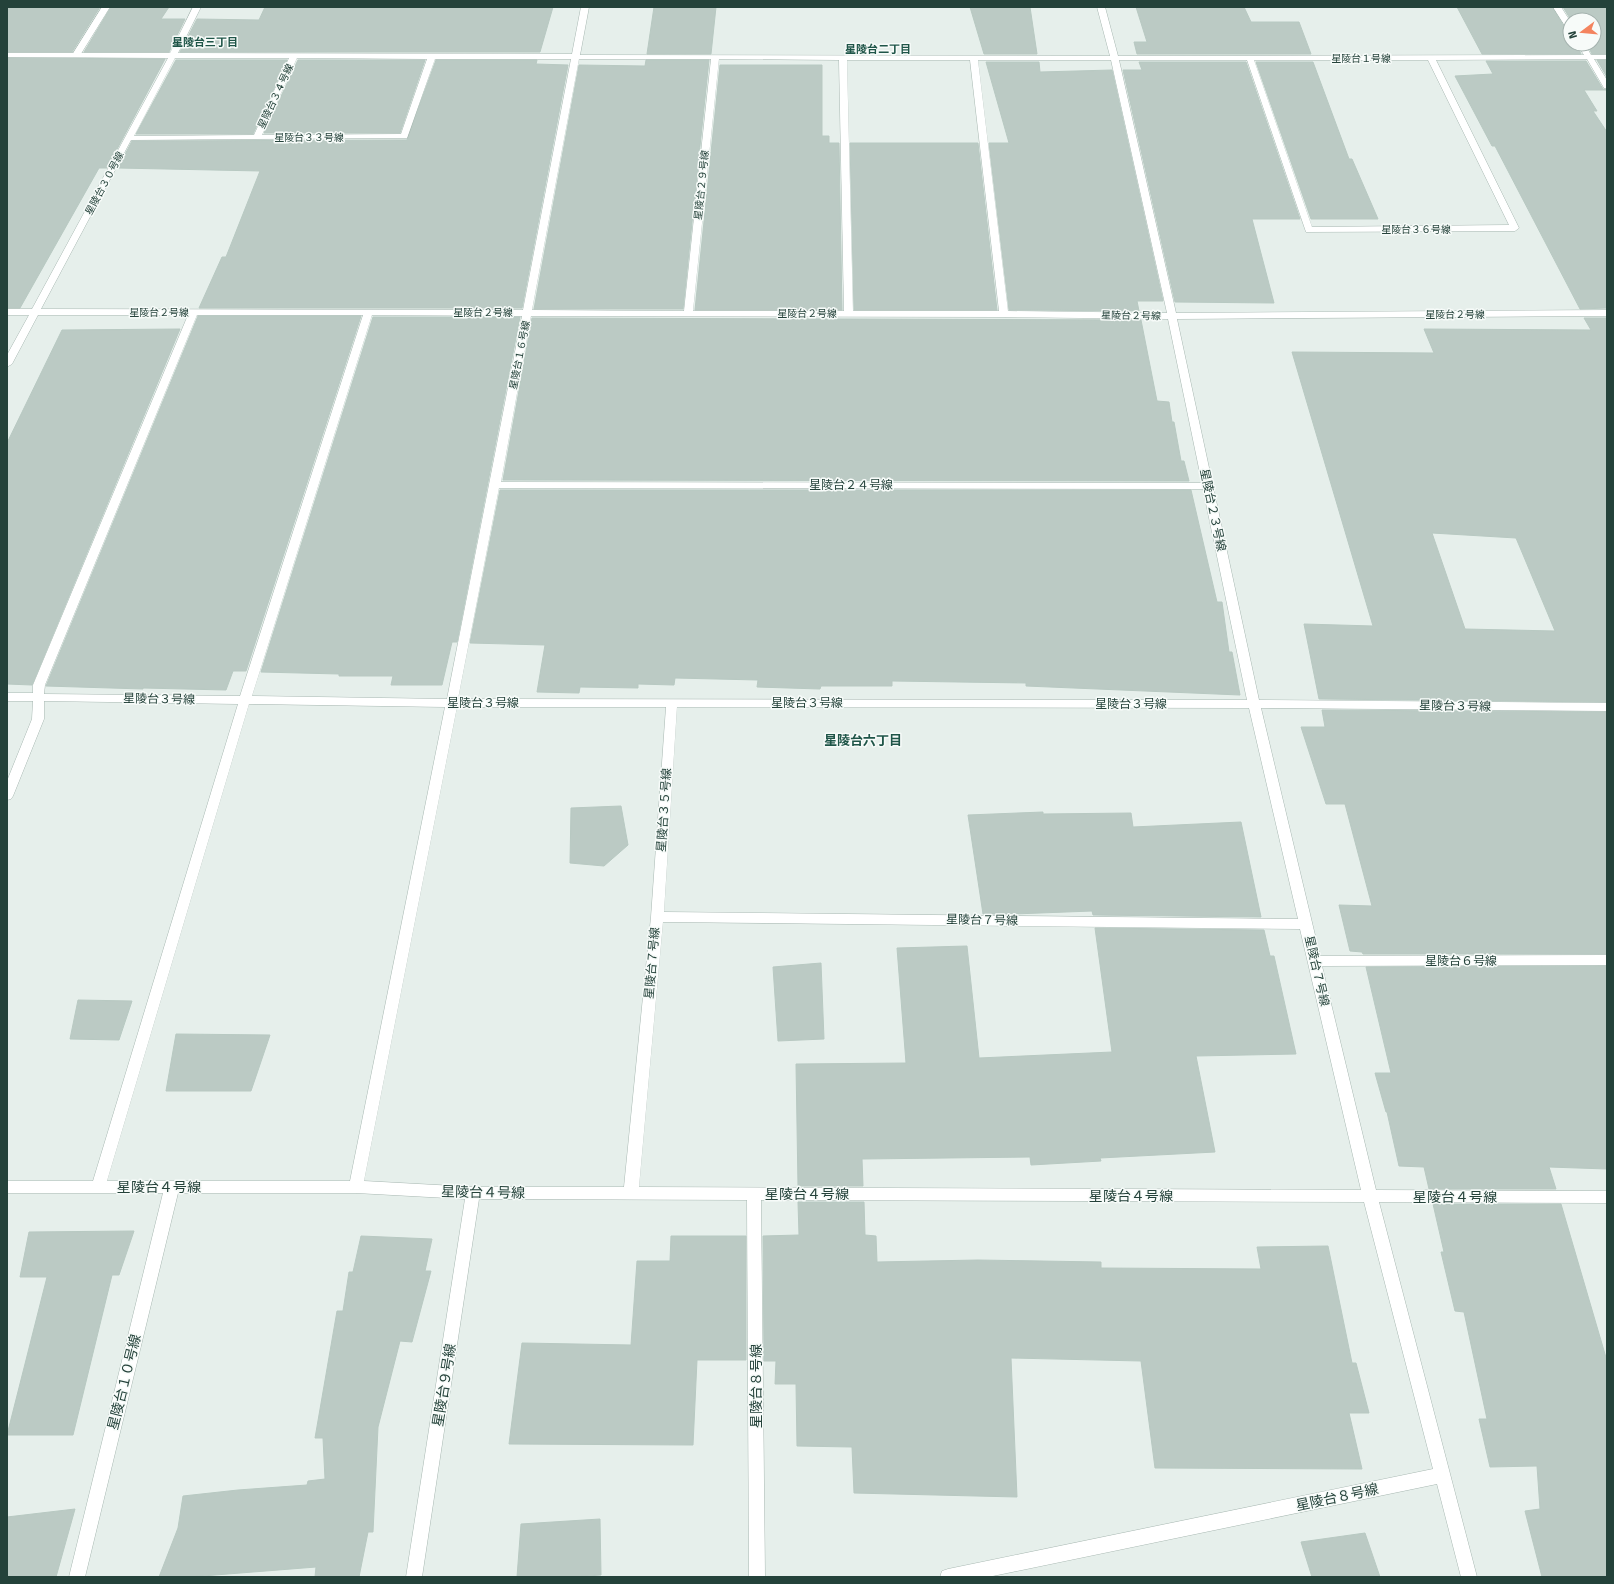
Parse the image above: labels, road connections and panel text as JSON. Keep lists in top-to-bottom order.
{
  "streets": {
    "street": [
      "星陵台１号線",
      "星陵台３４号線",
      "星陵台３３号線",
      "星陵台３０号線",
      "星陵台２９号線",
      "星陵台３６号線",
      "星陵台２号線",
      "星陵台１６号線",
      "星陵台２４号線",
      "星陵台２３号線",
      "星陵台３号線",
      "星陵台３５号線",
      "星陵台７号線",
      "星陵台６号線",
      "星陵台４号線",
      "星陵台１０号線",
      "星陵台９号線",
      "星陵台８号線"
    ]
  },
  "crossings": [
    ["星陵台１号線", "星陵台３４号線"],
    ["星陵台１号線", "星陵台３３号線"],
    ["星陵台１号線", "星陵台３０号線"],
    ["星陵台１号線", "星陵台２９号線"],
    ["星陵台１号線", "星陵台３６号線"],
    ["星陵台１号線", "星陵台１６号線"],
    ["星陵台１号線", "星陵台２３号線"],
    ["星陵台３４号線", "星陵台３３号線"],
    ["星陵台３３号線", "星陵台３０号線"],
    ["星陵台３０号線", "星陵台２号線"],
    ["星陵台２９号線", "星陵台２号線"],
    ["星陵台２号線", "星陵台１６号線"],
    ["星陵台２号線", "星陵台２３号線"],
    ["星陵台１６号線", "星陵台２４号線"],
    ["星陵台１６号線", "星陵台３号線"],
    ["星陵台１６号線", "星陵台４号線"],
    ["星陵台２４号線", "星陵台２３号線"],
    ["星陵台２３号線", "星陵台３号線"],
    ["星陵台２３号線", "星陵台７号線"],
    ["星陵台３号線", "星陵台３５号線"],
    ["星陵台３５号線", "星陵台７号線"],
    ["星陵台７号線", "星陵台６号線"],
    ["星陵台７号線", "星陵台４号線"],
    ["星陵台４号線", "星陵台１０号線"],
    ["星陵台４号線", "星陵台９号線"],
    ["星陵台４号線", "星陵台８号線"]
  ],
  "districts": ["星陵台三丁目", "星陵台二丁目", "星陵台六丁目"],
  "north": "left"
}
